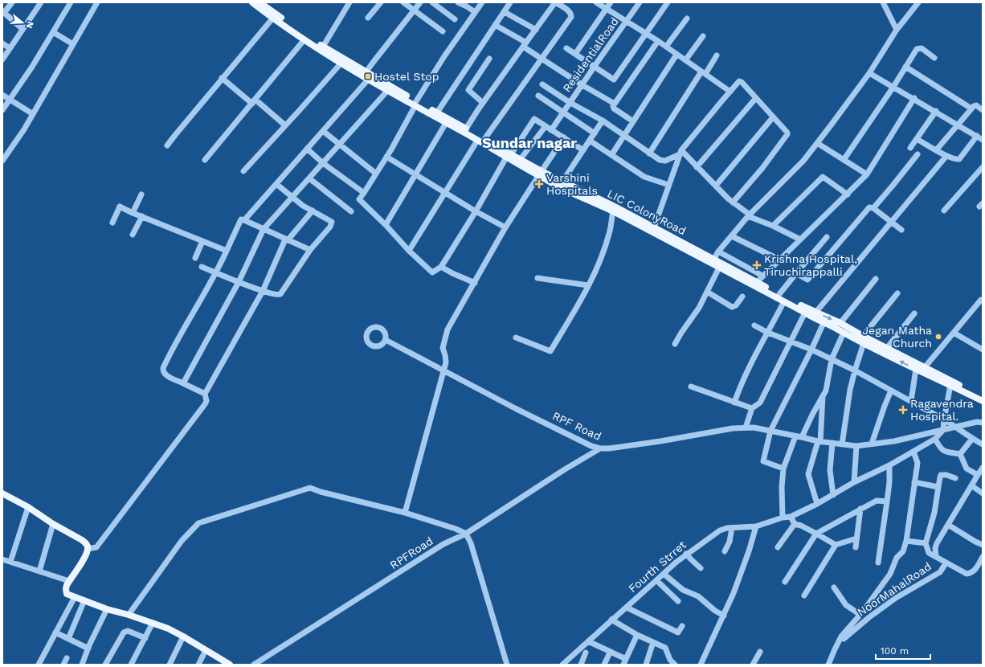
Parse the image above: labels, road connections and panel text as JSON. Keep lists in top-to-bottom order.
{
  "streets": {
    "main road": ["LIC ColonyRoad"],
    "street": [
      "ResidentialRoad",
      "RPF Road",
      "RPFRoad",
      "Fourth Strret",
      "NoorMahalRoad"
    ]
  },
  "crossings": [
    ["RPF Road", "RPFRoad"]
  ],
  "districts": ["Sundar nagar"],
  "places": {
    "transit": ["Hostel Stop"],
    "health": ["Varshini Hospitals", "Krishna Hospital, Tiruchirappalli", "Ragavendra Hospital."],
    "other": ["Jegan Matha Church"]
  },
  "scale_bar": "100 m",
  "north": "right"
}
